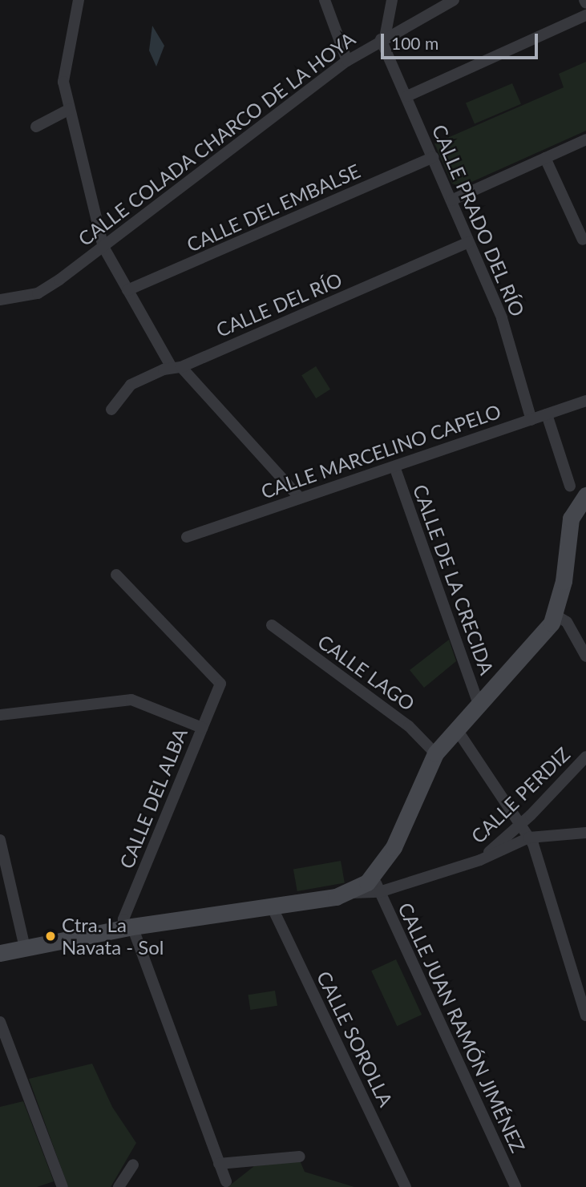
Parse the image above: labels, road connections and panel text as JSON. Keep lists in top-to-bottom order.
{
  "streets": {
    "street": [
      "CALLE COLADA CHARCO DE LA HOYA",
      "CALLE DEL EMBALSE",
      "CALLE PRADO DEL RÍO",
      "CALLE DEL RÍO",
      "CALLE MARCELINO CAPELO",
      "CALLE DE LA CRECIDA",
      "CALLE LAGO",
      "CALLE PERDIZ",
      "CALLE DEL ALBA",
      "CALLE JUAN RAMÓN JIMÉNEZ",
      "CALLE SOROLLA"
    ]
  },
  "crossings": [
    ["CALLE COLADA CHARCO DE LA HOYA", "CALLE PRADO DEL RÍO"],
    ["CALLE DEL EMBALSE", "CALLE PRADO DEL RÍO"],
    ["CALLE PRADO DEL RÍO", "CALLE DEL RÍO"],
    ["CALLE PRADO DEL RÍO", "CALLE MARCELINO CAPELO"],
    ["CALLE MARCELINO CAPELO", "CALLE DE LA CRECIDA"],
    ["CALLE PERDIZ", "CALLE JUAN RAMÓN JIMÉNEZ"]
  ],
  "places": ["Ctra. La Navata - Sol"],
  "scale_bar": "100 m"
}
